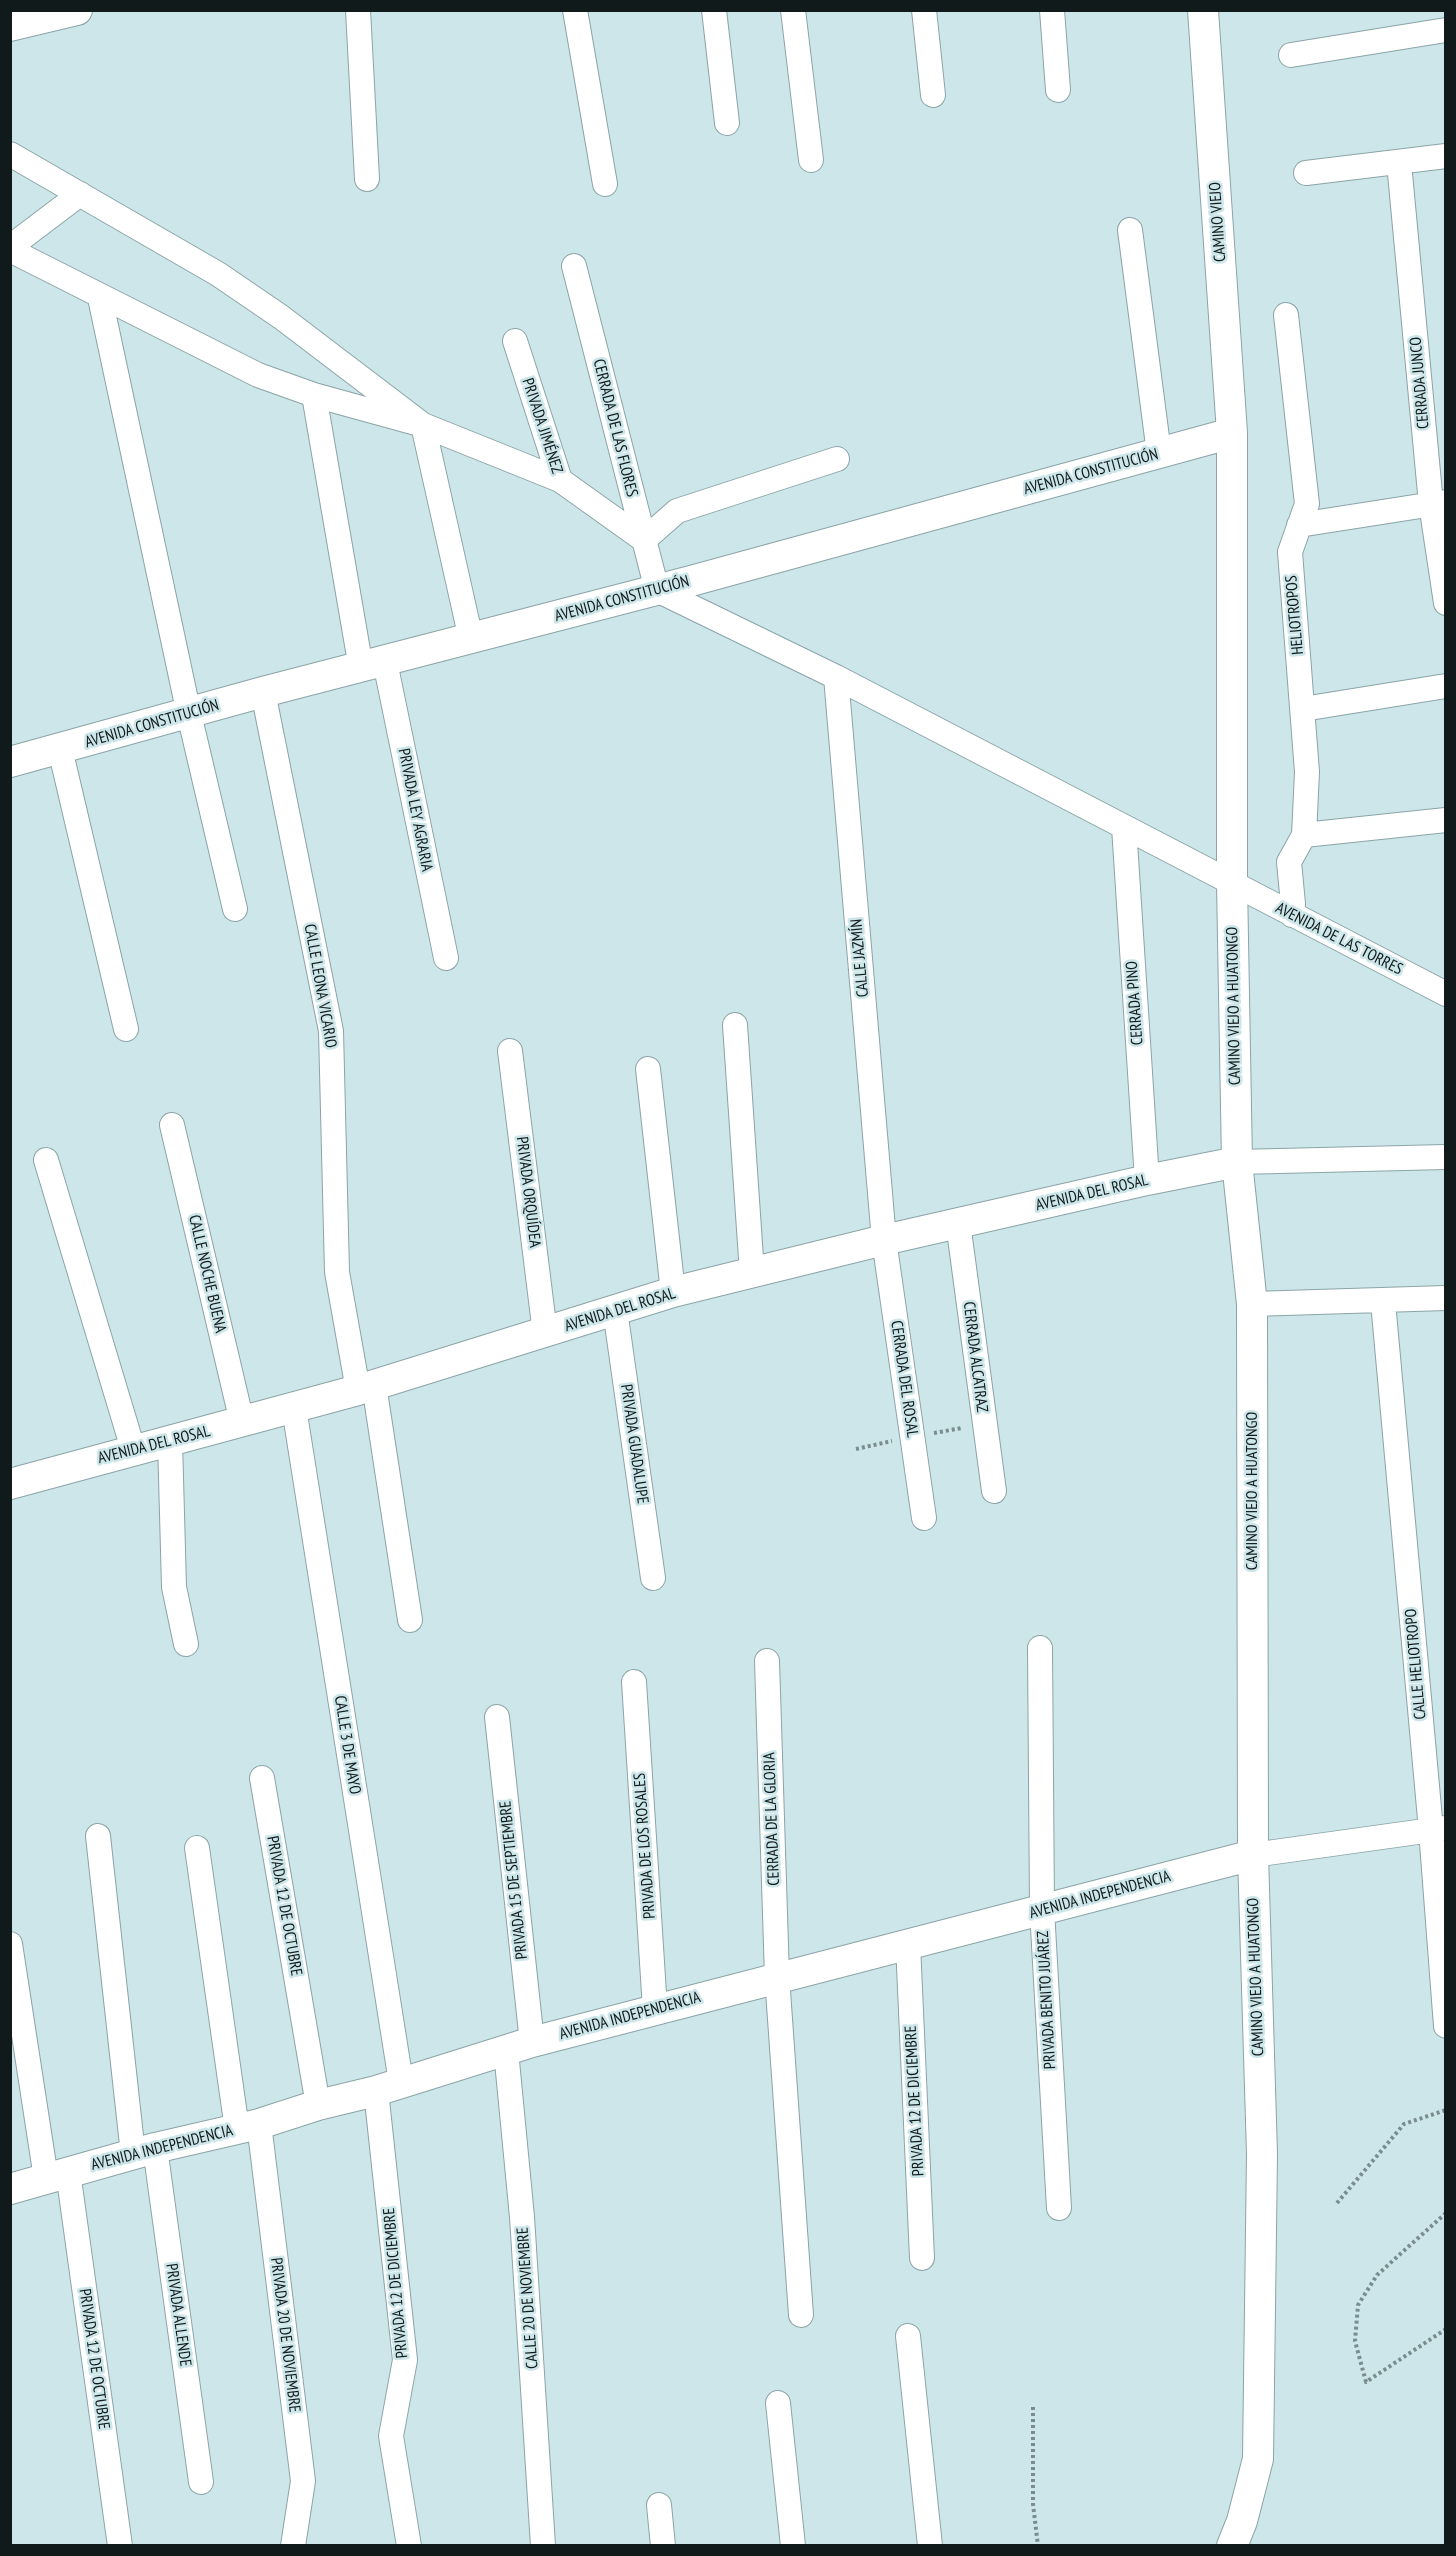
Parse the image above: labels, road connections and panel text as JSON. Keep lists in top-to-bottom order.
{
  "streets": {
    "main road": [
      "CAMINO VIEJO",
      "AVENIDA CONSTITUCIÓN",
      "CAMINO VIEJO A HUATONGO",
      "AVENIDA DEL ROSAL",
      "AVENIDA INDEPENDENCIA"
    ],
    "street": [
      "CERRADA JUNCO",
      "PRIVADA JIMÉNEZ",
      "CERRADA DE LAS FLORES",
      "HELIOTROPOS",
      "PRIVADA LEY AGRARIA",
      "AVENIDA DE LAS TORRES",
      "CALLE JAZMÍN",
      "CALLE LEONA VICARIO",
      "CERRADA PINO",
      "PRIVADA ORQUÍDEA",
      "CALLE NOCHE BUENA",
      "CERRADA ALCATRAZ",
      "CERRADA DEL ROSAL",
      "PRIVADA GUADALUPE",
      "CALLE HELIOTROPO",
      "CALLE 3 DE MAYO",
      "CERRADA DE LA GLORIA",
      "PRIVADA DE LOS ROSALES",
      "PRIVADA 15 DE SEPTIEMBRE",
      "PRIVADA 12 DE OCTUBRE",
      "PRIVADA BENITO JUÁREZ",
      "PRIVADA 12 DE DICIEMBRE",
      "CALLE 20 DE NOVIEMBRE",
      "PRIVADA ALLENDE",
      "PRIVADA 20 DE NOVIEMBRE"
    ]
  },
  "crossings": [
    ["CAMINO VIEJO", "AVENIDA CONSTITUCIÓN"],
    ["CAMINO VIEJO", "CAMINO VIEJO A HUATONGO"],
    ["PRIVADA JIMÉNEZ", "CERRADA DE LAS FLORES"],
    ["CERRADA DE LAS FLORES", "AVENIDA CONSTITUCIÓN"],
    ["CERRADA DE LAS FLORES", "AVENIDA DE LAS TORRES"],
    ["AVENIDA CONSTITUCIÓN", "PRIVADA LEY AGRARIA"],
    ["AVENIDA CONSTITUCIÓN", "AVENIDA DE LAS TORRES"],
    ["AVENIDA CONSTITUCIÓN", "CALLE LEONA VICARIO"],
    ["AVENIDA CONSTITUCIÓN", "CAMINO VIEJO A HUATONGO"],
    ["HELIOTROPOS", "AVENIDA DE LAS TORRES"],
    ["AVENIDA DE LAS TORRES", "CALLE JAZMÍN"],
    ["AVENIDA DE LAS TORRES", "CERRADA PINO"],
    ["AVENIDA DE LAS TORRES", "CAMINO VIEJO A HUATONGO"],
    ["CALLE JAZMÍN", "AVENIDA DEL ROSAL"],
    ["CALLE JAZMÍN", "CERRADA DEL ROSAL"],
    ["CALLE LEONA VICARIO", "AVENIDA DEL ROSAL"],
    ["CERRADA PINO", "AVENIDA DEL ROSAL"],
    ["CAMINO VIEJO A HUATONGO", "AVENIDA DEL ROSAL"],
    ["CAMINO VIEJO A HUATONGO", "AVENIDA INDEPENDENCIA"],
    ["PRIVADA ORQUÍDEA", "AVENIDA DEL ROSAL"],
    ["AVENIDA DEL ROSAL", "CALLE NOCHE BUENA"],
    ["AVENIDA DEL ROSAL", "CERRADA ALCATRAZ"],
    ["AVENIDA DEL ROSAL", "CERRADA DEL ROSAL"],
    ["AVENIDA DEL ROSAL", "PRIVADA GUADALUPE"],
    ["AVENIDA DEL ROSAL", "CALLE 3 DE MAYO"],
    ["CALLE 3 DE MAYO", "AVENIDA INDEPENDENCIA"],
    ["CALLE 3 DE MAYO", "PRIVADA 12 DE DICIEMBRE"],
    ["CERRADA DE LA GLORIA", "AVENIDA INDEPENDENCIA"],
    ["PRIVADA DE LOS ROSALES", "AVENIDA INDEPENDENCIA"],
    ["PRIVADA 15 DE SEPTIEMBRE", "AVENIDA INDEPENDENCIA"],
    ["PRIVADA 15 DE SEPTIEMBRE", "CALLE 20 DE NOVIEMBRE"],
    ["AVENIDA INDEPENDENCIA", "PRIVADA 12 DE OCTUBRE"],
    ["AVENIDA INDEPENDENCIA", "PRIVADA BENITO JUÁREZ"],
    ["AVENIDA INDEPENDENCIA", "PRIVADA 12 DE DICIEMBRE"],
    ["AVENIDA INDEPENDENCIA", "CALLE 20 DE NOVIEMBRE"],
    ["AVENIDA INDEPENDENCIA", "PRIVADA ALLENDE"],
    ["AVENIDA INDEPENDENCIA", "PRIVADA 20 DE NOVIEMBRE"]
  ]
}
